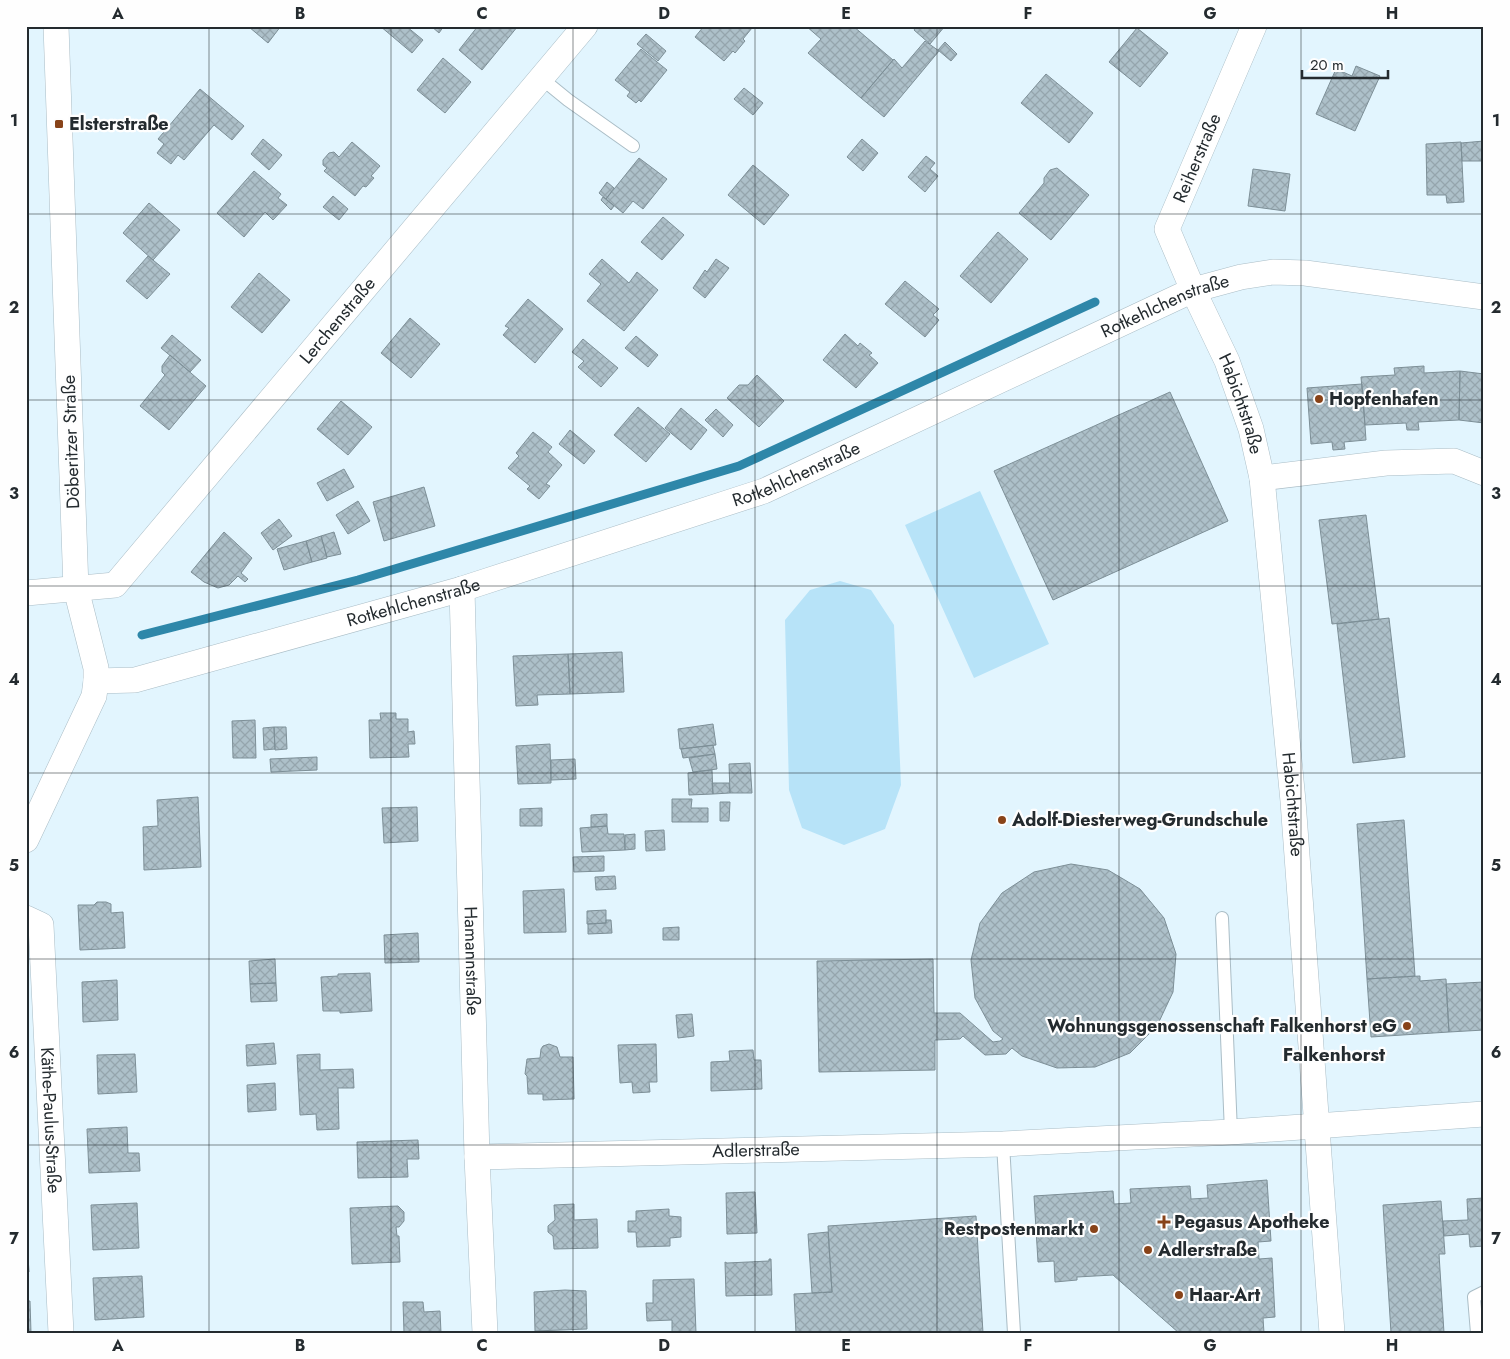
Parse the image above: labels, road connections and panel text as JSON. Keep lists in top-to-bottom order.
{
  "streets": {
    "street": [
      "Reiherstraße",
      "Rotkehlchenstraße",
      "Lerchenstraße",
      "Habichtstraße",
      "Döberitzer Straße",
      "Hamannstraße",
      "Käthe-Paulus-Straße",
      "Adlerstraße"
    ]
  },
  "crossings": [
    ["Reiherstraße", "Rotkehlchenstraße"],
    ["Reiherstraße", "Habichtstraße"],
    ["Rotkehlchenstraße", "Habichtstraße"],
    ["Rotkehlchenstraße", "Döberitzer Straße"],
    ["Rotkehlchenstraße", "Hamannstraße"],
    ["Lerchenstraße", "Döberitzer Straße"],
    ["Habichtstraße", "Adlerstraße"],
    ["Hamannstraße", "Adlerstraße"]
  ],
  "districts": ["Falkenhorst"],
  "places": {
    "transit": ["Elsterstraße"],
    "other": [
      "Hopfenhafen",
      "Adolf-Diesterweg-Grundschule",
      "Wohnungsgenossenschaft Falkenhorst eG",
      "Restpostenmarkt",
      "Adlerstraße",
      "Haar-Art"
    ],
    "health": ["Pegasus Apotheke"]
  },
  "scale_bar": "20 m",
  "grid": {
    "columns": [
      "A",
      "B",
      "C",
      "D",
      "E",
      "F",
      "G",
      "H"
    ],
    "rows": [
      "1",
      "2",
      "3",
      "4",
      "5",
      "6",
      "7"
    ]
  }
}
